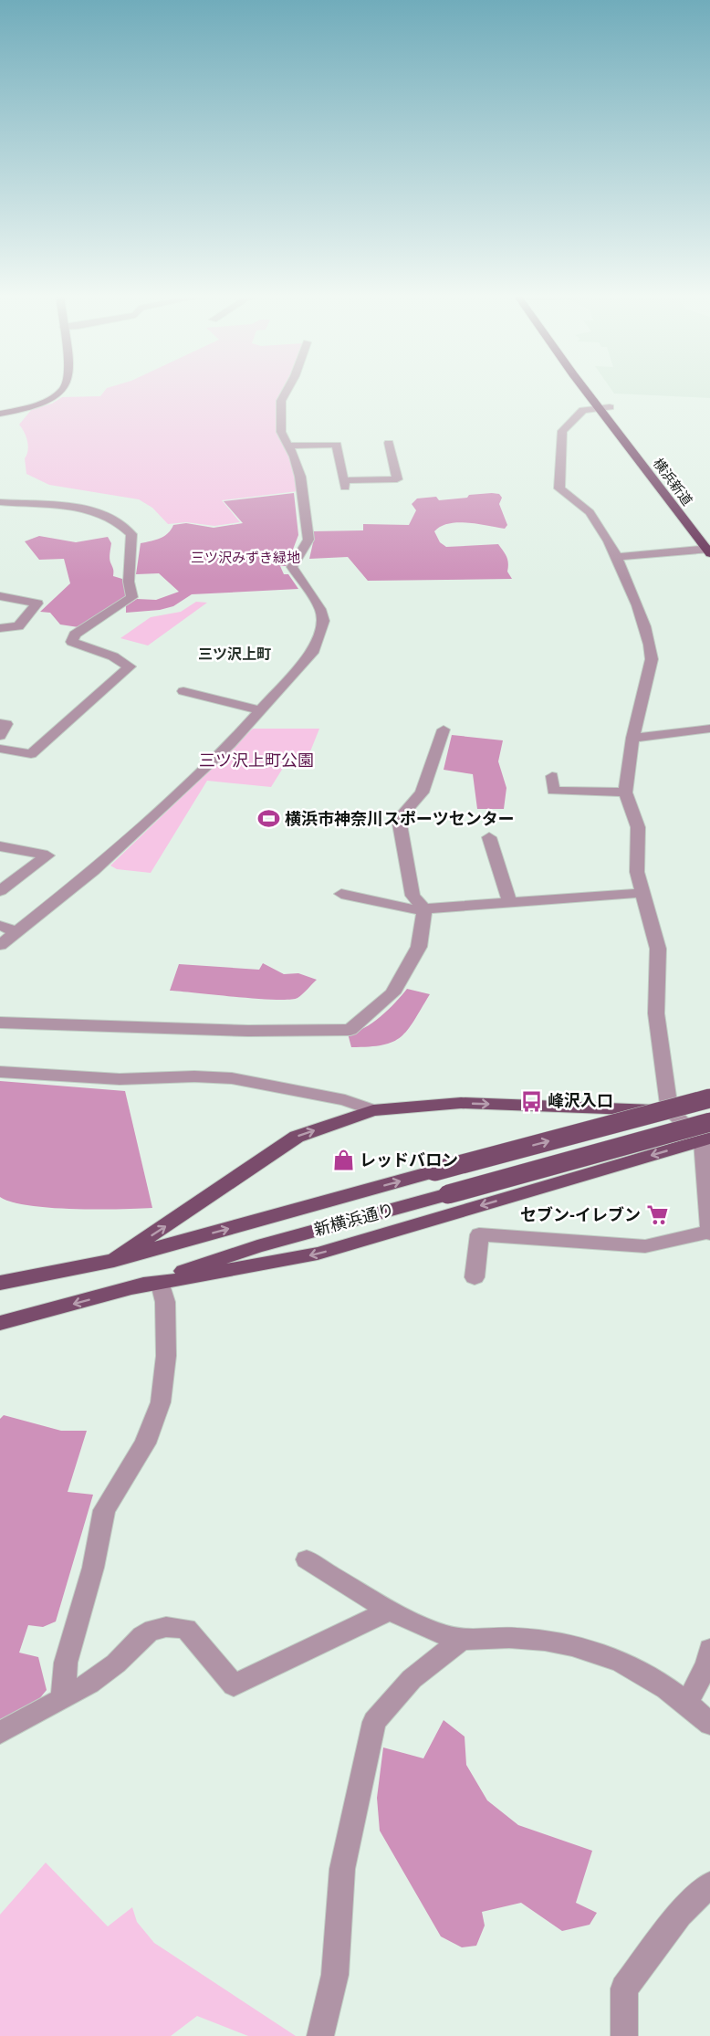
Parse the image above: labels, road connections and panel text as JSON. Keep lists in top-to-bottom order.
{
  "streets": {
    "highway": ["横浜新道"],
    "main road": ["新横浜通り"]
  },
  "districts": ["三ツ沢上町"],
  "parks": ["三ツ沢みずき緑地", "三ツ沢上町公園"],
  "places": {
    "sports": ["横浜市神奈川スポーツセンター"],
    "bus stop": ["峰沢入口"],
    "shop": ["レッドバロン"],
    "supermarket": ["セブン-イレブン"]
  }
}
